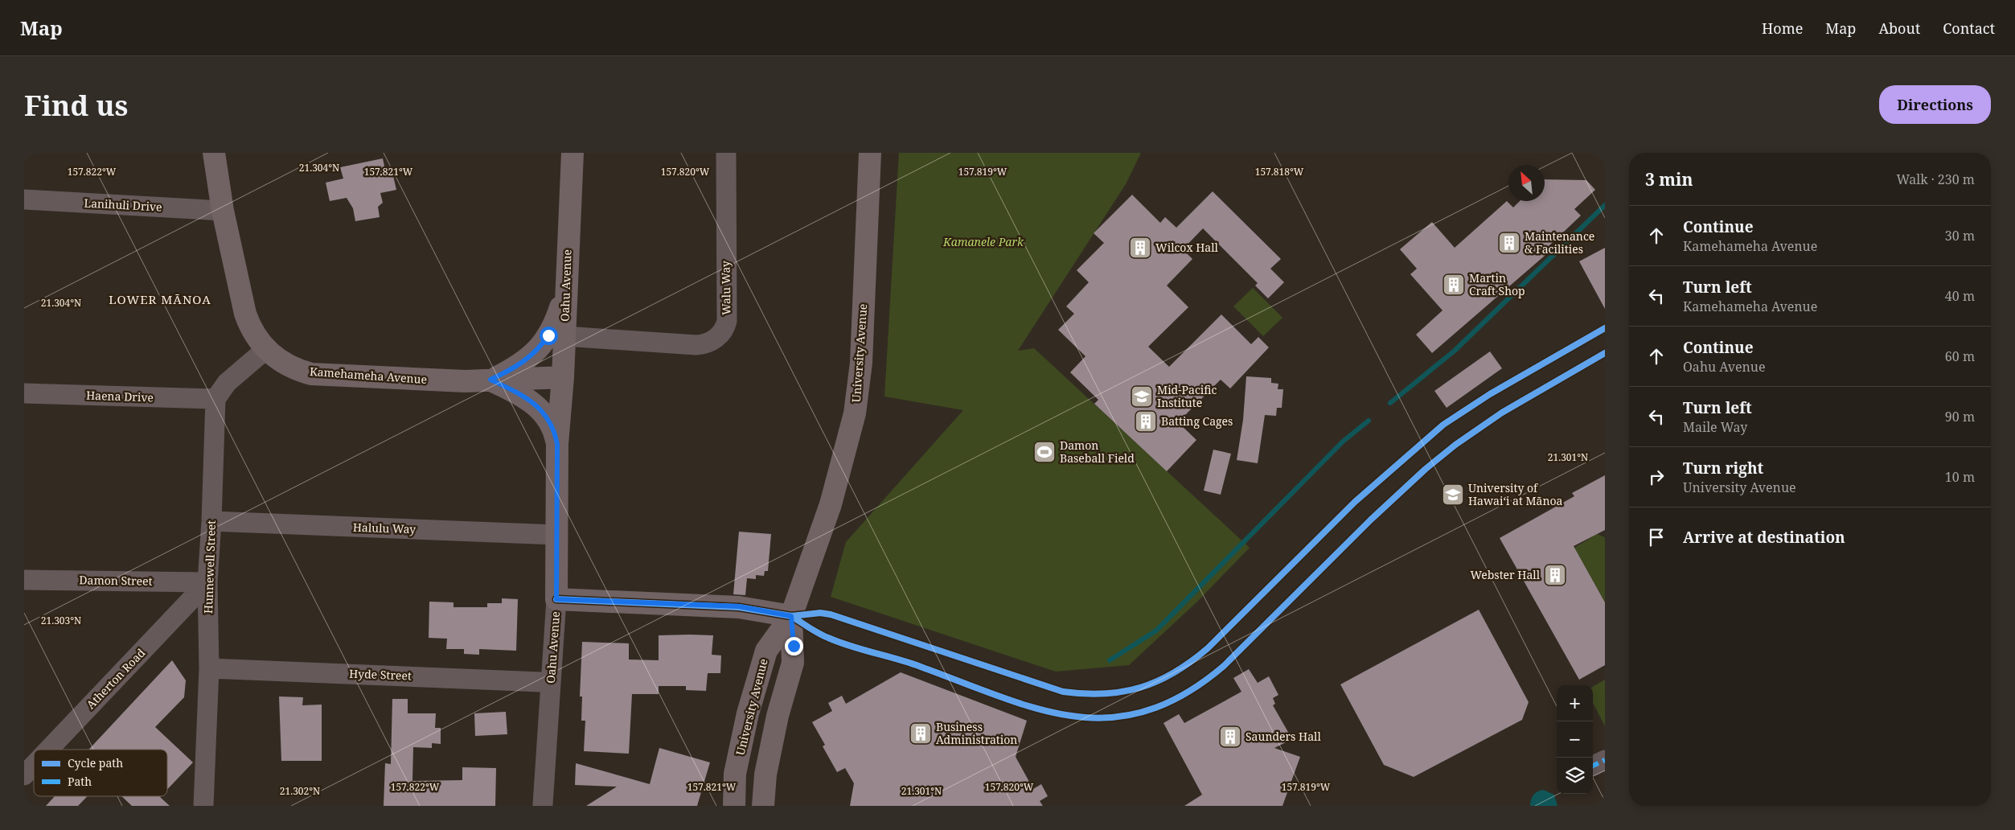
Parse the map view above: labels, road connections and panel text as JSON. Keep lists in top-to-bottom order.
{
  "streets": {
    "street": [
      "Lanihuli Drive",
      "Oahu Avenue",
      "Walu Way",
      "University Avenue",
      "Kamehameha Avenue",
      "Haena Drive",
      "Halulu Way",
      "Hunnewell Street",
      "Damon Street",
      "Hyde Street",
      "Atherton Road"
    ]
  },
  "crossings": [
    ["Lanihuli Drive", "Kamehameha Avenue"],
    ["Oahu Avenue", "Walu Way"],
    ["Oahu Avenue", "Kamehameha Avenue"],
    ["Oahu Avenue", "Halulu Way"],
    ["Oahu Avenue", "Hyde Street"],
    ["Haena Drive", "Hunnewell Street"],
    ["Halulu Way", "Hunnewell Street"],
    ["Hunnewell Street", "Damon Street"],
    ["Hunnewell Street", "Hyde Street"],
    ["Hunnewell Street", "Atherton Road"],
    ["Damon Street", "Atherton Road"]
  ],
  "districts": ["LOWER MĀNOA"],
  "parks": ["Kamanele Park"],
  "places": {
    "building": [
      "Maintenance & Facilities",
      "Wilcox Hall",
      "Martin Craft Shop",
      "Batting Cages",
      "Webster Hall",
      "Business Administration",
      "Saunders Hall"
    ],
    "school or university": ["Mid-Pacific Institute", "University of Hawaiʻi at Mānoa"],
    "sports": ["Damon Baseball Field"]
  },
  "legend": ["Cycle path", "Path"],
  "north": "top left",
  "page": {
    "header": "Map",
    "nav": [
      "Home",
      "Map",
      "About",
      "Contact"
    ],
    "buttons": "Directions",
    "title": "Find us",
    "heading": ["3 min", "Walk · 230 m"],
    "list": [
      ["Continue", "Kamehameha Avenue", "30 m"],
      ["Turn left", "Kamehameha Avenue", "40 m"],
      ["Continue", "Oahu Avenue", "60 m"],
      ["Turn left", "Maile Way", "90 m"],
      ["Turn right", "University Avenue", "10 m"],
      "Arrive at destination"
    ],
    "map_buttons": ["+", "−"]
  },
  "coordinates": [
    "21.304°N",
    "157.822°W",
    "157.821°W",
    "157.820°W",
    "157.819°W",
    "157.818°W",
    "21.301°N",
    "21.303°N",
    "21.302°N"
  ]
}
